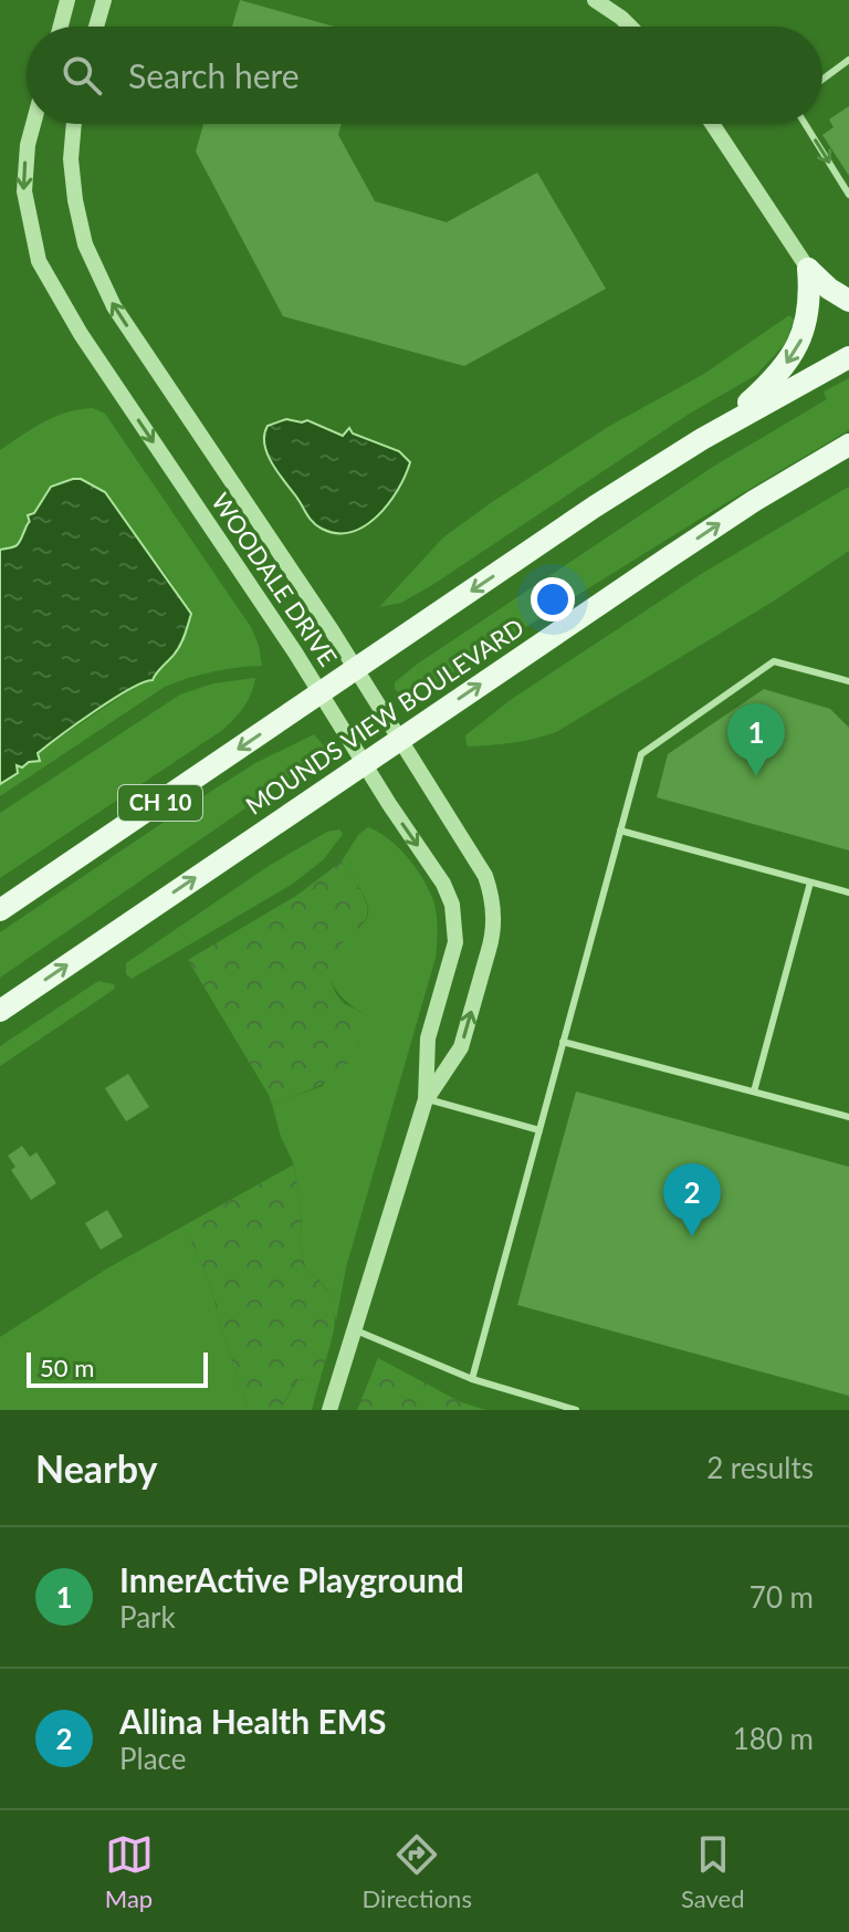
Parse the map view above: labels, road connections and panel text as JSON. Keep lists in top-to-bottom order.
{
  "streets": {
    "main road": ["MOUNDS VIEW BOULEVARD", "CH 10"],
    "street": ["WOODALE DRIVE"]
  },
  "crossings": [
    ["WOODALE DRIVE", "MOUNDS VIEW BOULEVARD"],
    ["WOODALE DRIVE", "CH 10"]
  ],
  "scale_bar": "50 m",
  "page": {
    "search": "Search here",
    "pins": ["1", "2"],
    "scale": "50 m",
    "heading": ["Nearby", "2 results"],
    "list": [
      {
        "mark": "1",
        "name": "InnerActive Playground",
        "note": "Park",
        "value": "70 m"
      },
      {
        "mark": "2",
        "name": "Allina Health EMS",
        "note": "Place",
        "value": "180 m"
      }
    ],
    "nav": ["Map", "Directions", "Saved"]
  }
}
